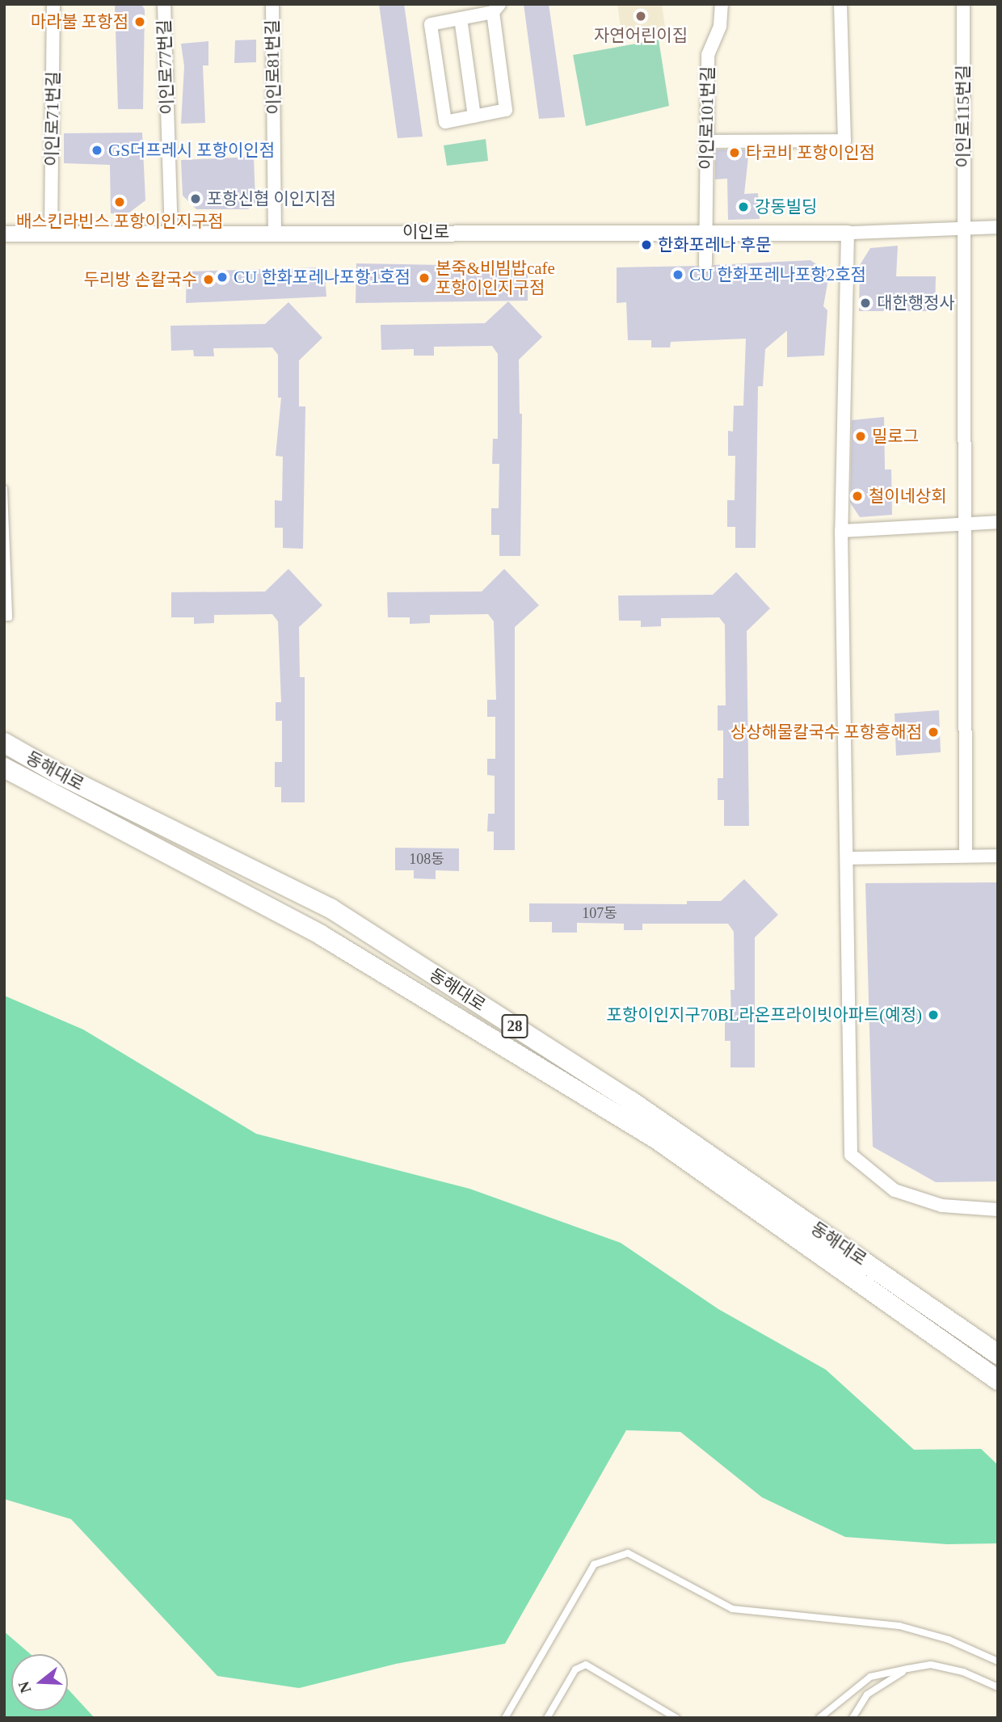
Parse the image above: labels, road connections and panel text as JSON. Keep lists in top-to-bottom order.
{
  "streets": {
    "main road": ["동해대로", "28"],
    "street": [
      "이인로77번길",
      "이인로81번길",
      "이인로115번길",
      "이인로101번길",
      "이인로71번길",
      "이인로"
    ]
  },
  "crossings": [
    ["이인로77번길", "이인로"],
    ["이인로81번길", "이인로"],
    ["이인로101번길", "이인로"],
    ["이인로71번길", "이인로"]
  ],
  "places": [
    "자연어린이집",
    "마라불 포항점",
    "GS더프레시 포항이인점",
    "타코비 포항이인점",
    "포항신협 이인지점",
    "배스킨라빈스 포항이인지구점",
    "강동빌딩",
    "한화포레나 후문",
    "CU 한화포레나포항2호점",
    "CU 한화포레나포항1호점",
    "본죽&비빔밥cafe 포항이인지구점",
    "두리방 손칼국수",
    "대한행정사",
    "밀로그",
    "철이네상회",
    "상상해물칼국수 포항흥해점",
    "포항이인지구70BL라온프라이빗아파트(예정)"
  ],
  "house_numbers": ["108동", "107동"],
  "north": "left"
}
